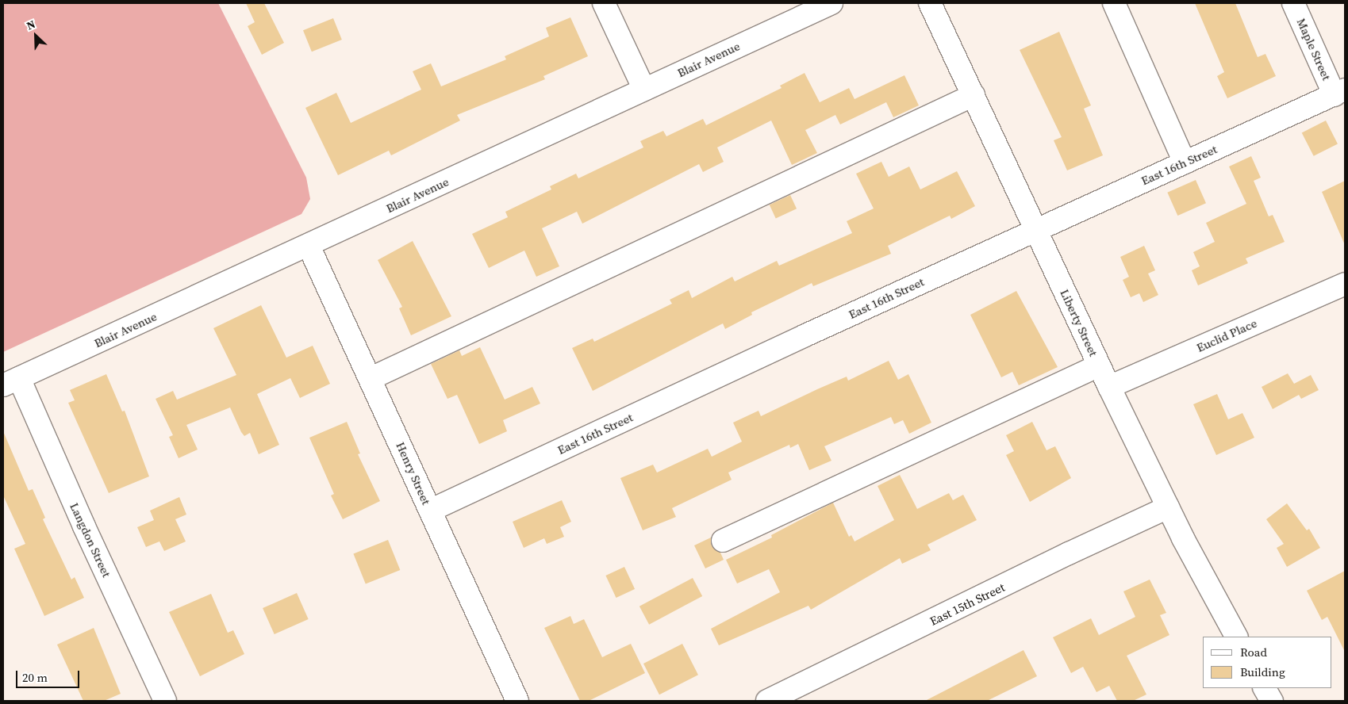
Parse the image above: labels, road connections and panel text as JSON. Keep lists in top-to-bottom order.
{
  "streets": {
    "street": [
      "Maple Street",
      "Blair Avenue",
      "East 16th Street",
      "Liberty Street",
      "Euclid Place",
      "Henry Street",
      "Langdon Street",
      "East 15th Street"
    ]
  },
  "crossings": [
    ["Maple Street", "East 16th Street"],
    ["Blair Avenue", "Henry Street"],
    ["Blair Avenue", "Langdon Street"],
    ["East 16th Street", "Liberty Street"],
    ["East 16th Street", "Henry Street"],
    ["Liberty Street", "Euclid Place"],
    ["Liberty Street", "East 15th Street"]
  ],
  "legend": ["Road", "Building"],
  "scale_bar": "20 m",
  "north": "top left"
}
